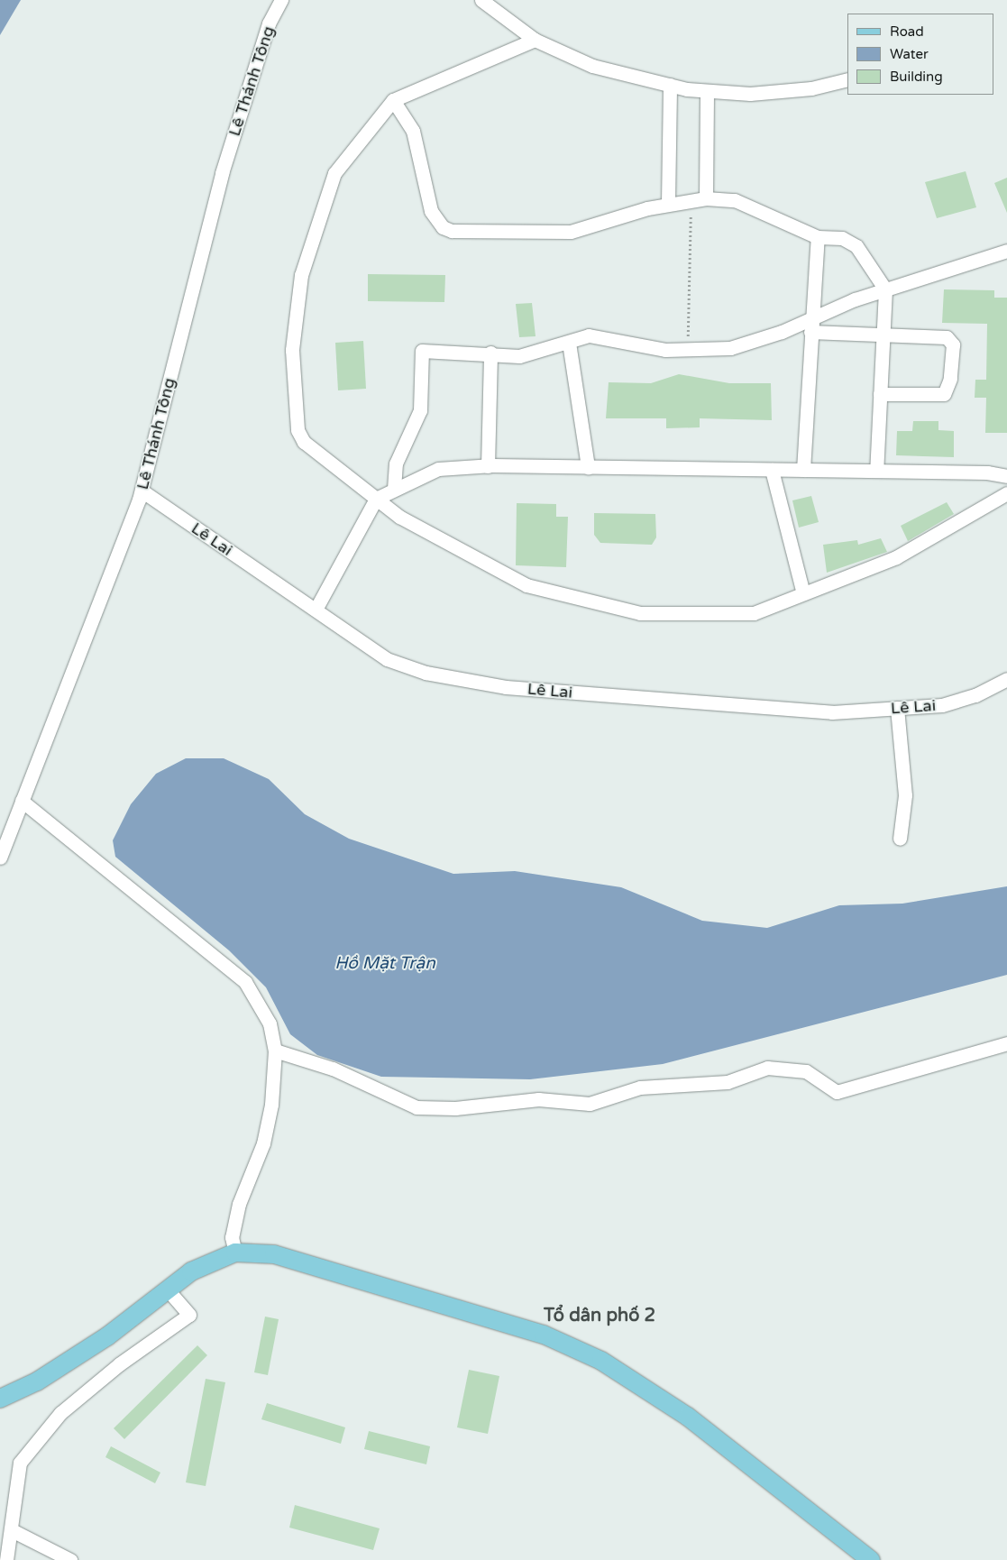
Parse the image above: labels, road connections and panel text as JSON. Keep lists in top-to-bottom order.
{
  "streets": {
    "street": ["Lê Thánh Tông", "Lê Lai"]
  },
  "crossings": [
    ["Lê Thánh Tông", "Lê Lai"]
  ],
  "districts": ["Tổ dân phố 2"],
  "water": ["Hồ Mặt Trận"],
  "legend": ["Road", "Water", "Building"]
}
